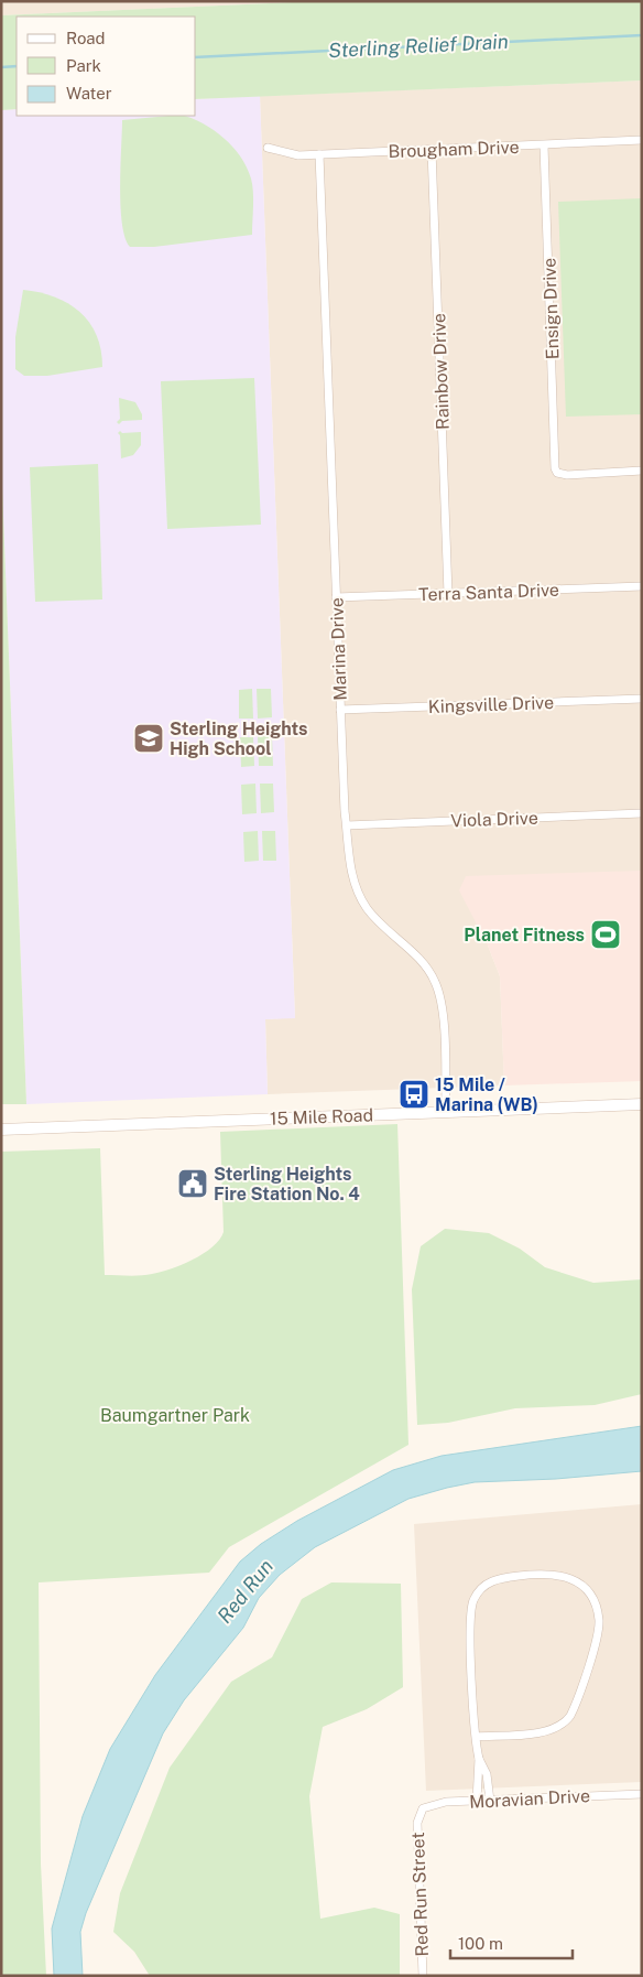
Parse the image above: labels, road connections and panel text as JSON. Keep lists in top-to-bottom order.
{
  "streets": {
    "main road": ["15 Mile Road"],
    "street": [
      "Brougham Drive",
      "Ensign Drive",
      "Rainbow Drive",
      "Terra Santa Drive",
      "Marina Drive",
      "Kingsville Drive",
      "Viola Drive",
      "Moravian Drive",
      "Red Run Street"
    ]
  },
  "crossings": [
    ["Brougham Drive", "Ensign Drive"],
    ["Brougham Drive", "Rainbow Drive"],
    ["Brougham Drive", "Marina Drive"],
    ["Rainbow Drive", "Terra Santa Drive"],
    ["Terra Santa Drive", "Marina Drive"],
    ["Marina Drive", "Kingsville Drive"],
    ["Marina Drive", "Viola Drive"],
    ["Marina Drive", "15 Mile Road"],
    ["Moravian Drive", "Red Run Street"]
  ],
  "water": ["Sterling Relief Drain", "Red Run"],
  "parks": ["Baumgartner Park"],
  "places": {
    "school or university": ["Sterling Heights High School"],
    "sports": ["Planet Fitness"],
    "bus stop": ["15 Mile / Marina (WB)"],
    "public building": ["Sterling Heights Fire Station No. 4"]
  },
  "legend": ["Road", "Park", "Water"],
  "scale_bar": "100 m"
}
